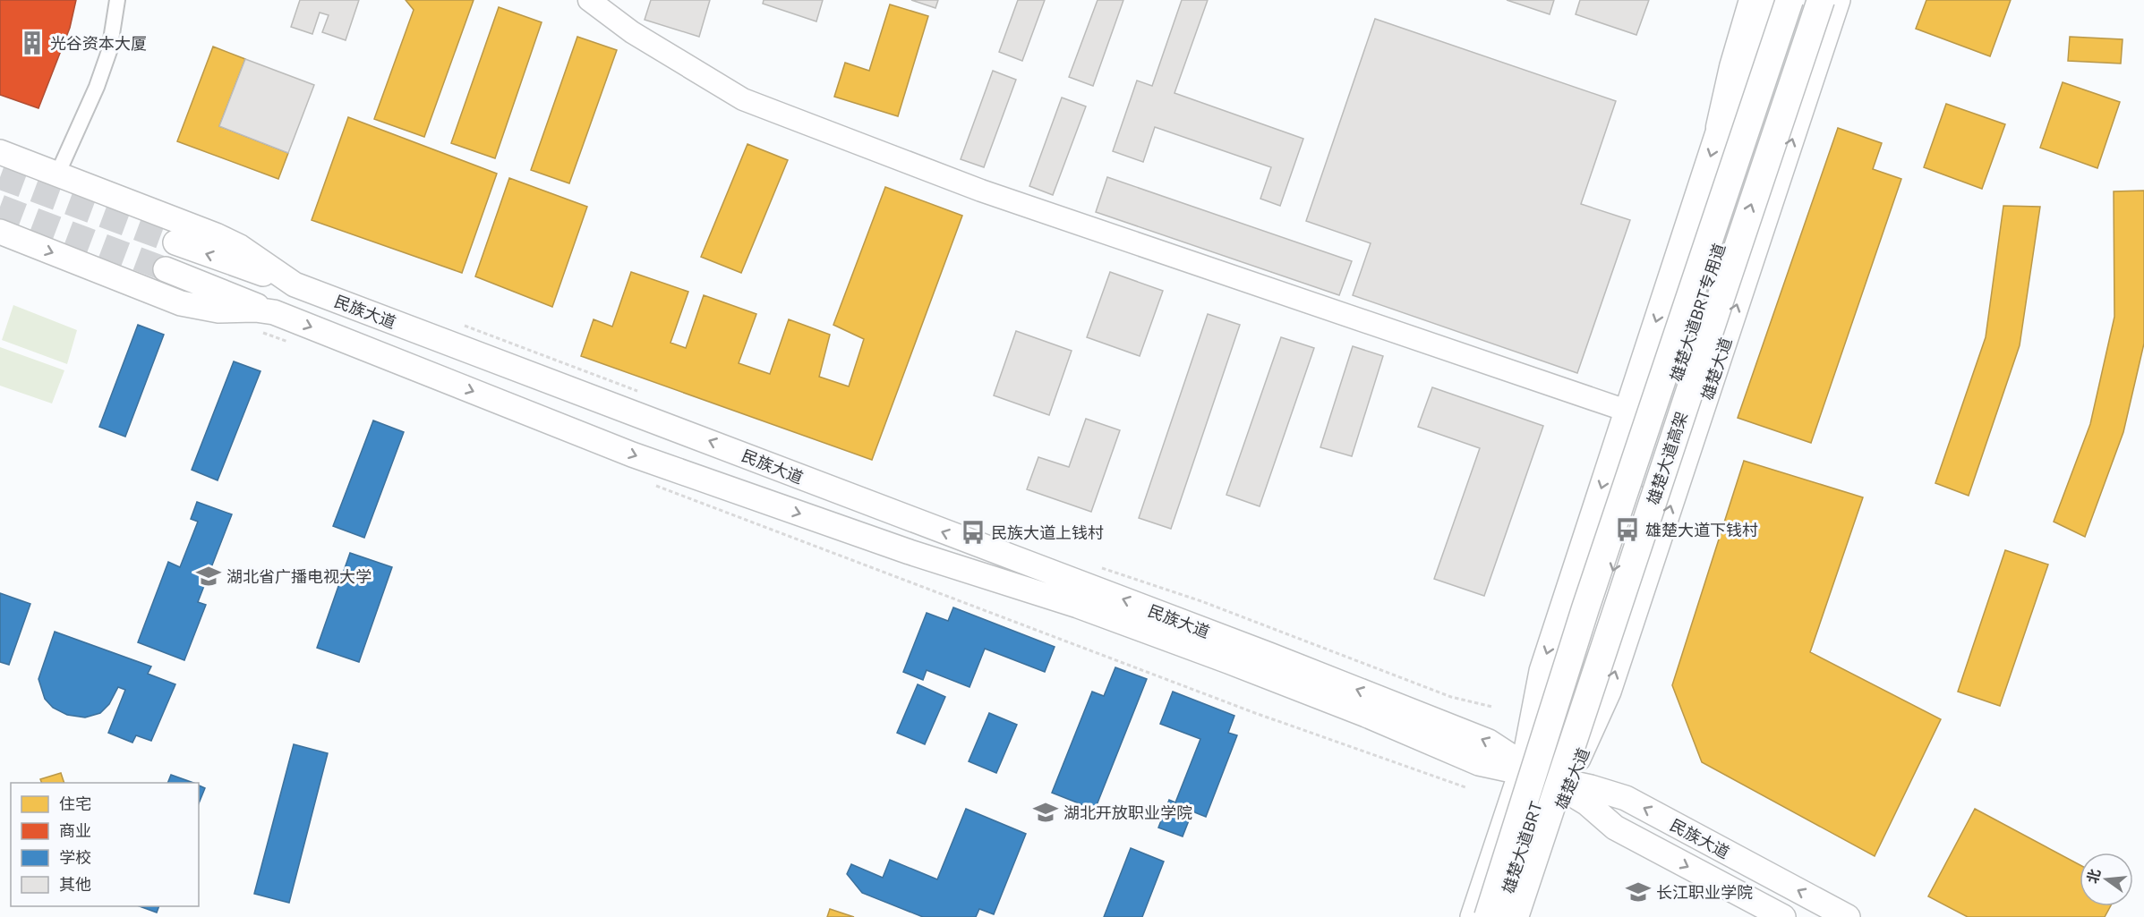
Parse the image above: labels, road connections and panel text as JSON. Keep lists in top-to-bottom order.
{
  "streets": {
    "highway": ["雄楚大道高架"],
    "main road": ["民族大道", "雄楚大道"]
  },
  "crossings": [
    ["民族大道", "雄楚大道"]
  ],
  "places": {
    "building": ["光谷资本大厦"],
    "bus stop": ["雄楚大道下钱村", "民族大道上钱村"],
    "school or university": ["湖北省广播电视大学", "湖北开放职业学院", "长江职业学院"]
  },
  "legend": [
    "住宅",
    "商业",
    "学校",
    "其他"
  ],
  "north": "left"
}
